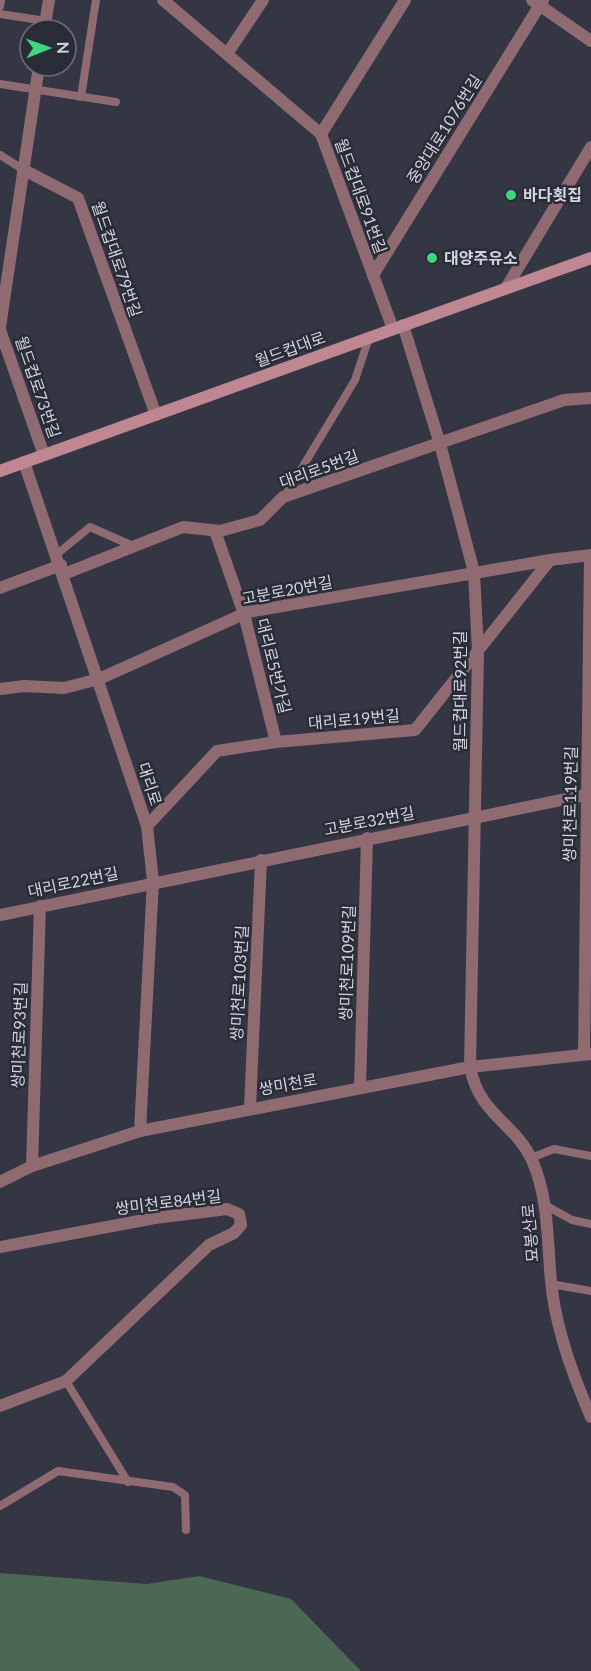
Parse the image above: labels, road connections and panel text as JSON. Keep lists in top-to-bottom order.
{
  "streets": {
    "main road": ["월드컵대로"],
    "street": [
      "중앙대로1076번길",
      "월드컵대로91번길",
      "월드컵대로79번길",
      "월드컵로73번길",
      "대리로5번길",
      "고분로20번길",
      "대리로5번가길",
      "월드컵대로92번길",
      "대리로19번길",
      "대리로",
      "쌍미천로119번길",
      "고분로32번길",
      "대리로22번길",
      "쌍미천로109번길",
      "쌍미천로103번길",
      "쌍미천로93번길",
      "쌍미천로",
      "쌍미천로84번길",
      "묘봉산로"
    ]
  },
  "crossings": [
    ["중앙대로1076번길", "월드컵대로91번길"],
    ["월드컵대로91번길", "월드컵대로"],
    ["월드컵대로91번길", "월드컵대로92번길"],
    ["월드컵대로79번길", "월드컵대로"],
    ["월드컵대로79번길", "월드컵로73번길"],
    ["월드컵대로", "월드컵로73번길"],
    ["월드컵대로", "월드컵대로92번길"],
    ["월드컵대로", "대리로"],
    ["대리로5번길", "대리로5번가길"],
    ["대리로5번길", "월드컵대로92번길"],
    ["대리로5번길", "대리로"],
    ["고분로20번길", "대리로5번가길"],
    ["고분로20번길", "월드컵대로92번길"],
    ["고분로20번길", "대리로19번길"],
    ["고분로20번길", "대리로"],
    ["고분로20번길", "쌍미천로119번길"],
    ["대리로5번가길", "대리로19번길"],
    ["월드컵대로92번길", "대리로19번길"],
    ["월드컵대로92번길", "고분로32번길"],
    ["월드컵대로92번길", "쌍미천로"],
    ["월드컵대로92번길", "묘봉산로"],
    ["대리로19번길", "대리로"],
    ["대리로", "고분로32번길"],
    ["대리로", "대리로22번길"],
    ["대리로", "쌍미천로"],
    ["쌍미천로119번길", "고분로32번길"],
    ["쌍미천로119번길", "쌍미천로"],
    ["고분로32번길", "대리로22번길"],
    ["고분로32번길", "쌍미천로109번길"],
    ["고분로32번길", "쌍미천로103번길"],
    ["대리로22번길", "쌍미천로93번길"],
    ["쌍미천로109번길", "쌍미천로"],
    ["쌍미천로103번길", "쌍미천로"],
    ["쌍미천로93번길", "쌍미천로"],
    ["쌍미천로", "묘봉산로"]
  ],
  "places": ["바다횟집", "대양주유소"],
  "north": "right"
}
